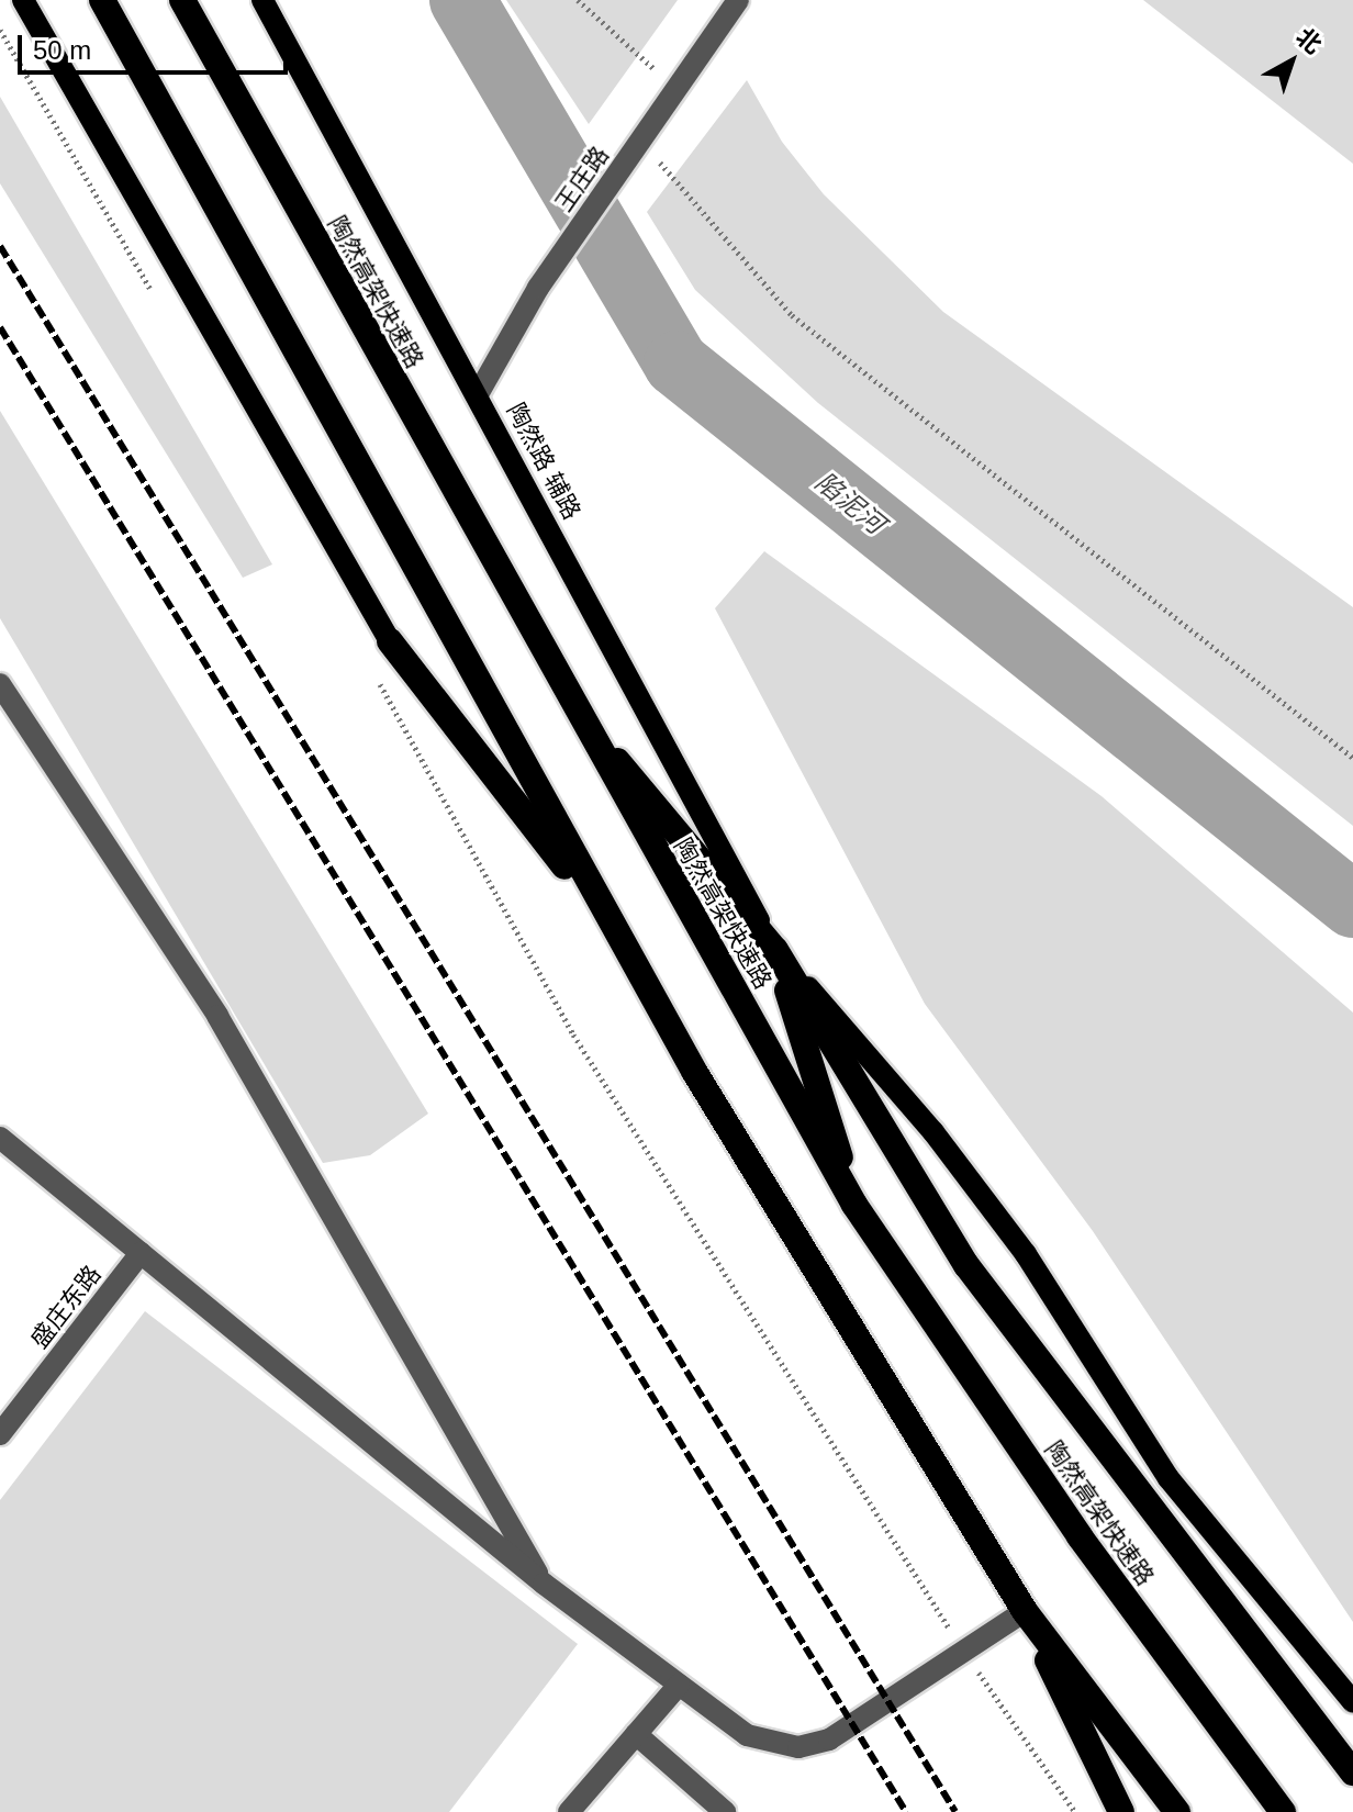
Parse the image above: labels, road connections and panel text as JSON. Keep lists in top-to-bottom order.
{
  "streets": {
    "highway": ["陶然高架快速路"],
    "main road": ["陶然路 辅路"],
    "street": ["王庄路", "盛庄东路"]
  },
  "crossings": [
    ["王庄路", "陶然路 辅路"]
  ],
  "water": ["陷泥河"],
  "scale_bar": "50 m",
  "north": "top right"
}
